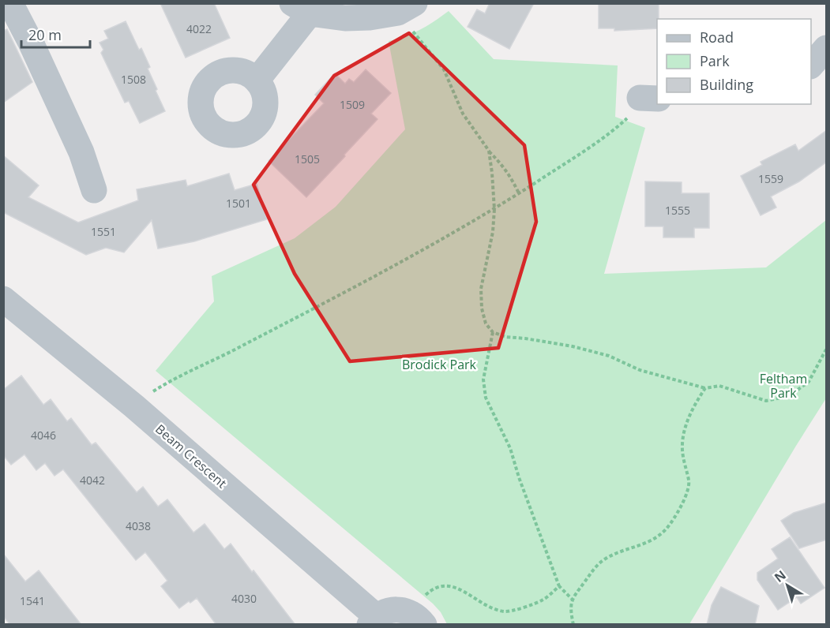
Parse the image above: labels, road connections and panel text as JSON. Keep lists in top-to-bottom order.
{
  "streets": {
    "street": ["Beam Crescent"]
  },
  "parks": ["Brodick Park", "Feltham Park"],
  "house_numbers": [
    "4022",
    "1508",
    "1509",
    "1505",
    "1559",
    "1501",
    "1555",
    "1551",
    "4046",
    "4042",
    "4038",
    "4030",
    "1541"
  ],
  "legend": ["Road", "Park", "Building"],
  "scale_bar": "20 m",
  "north": "top left"
}
